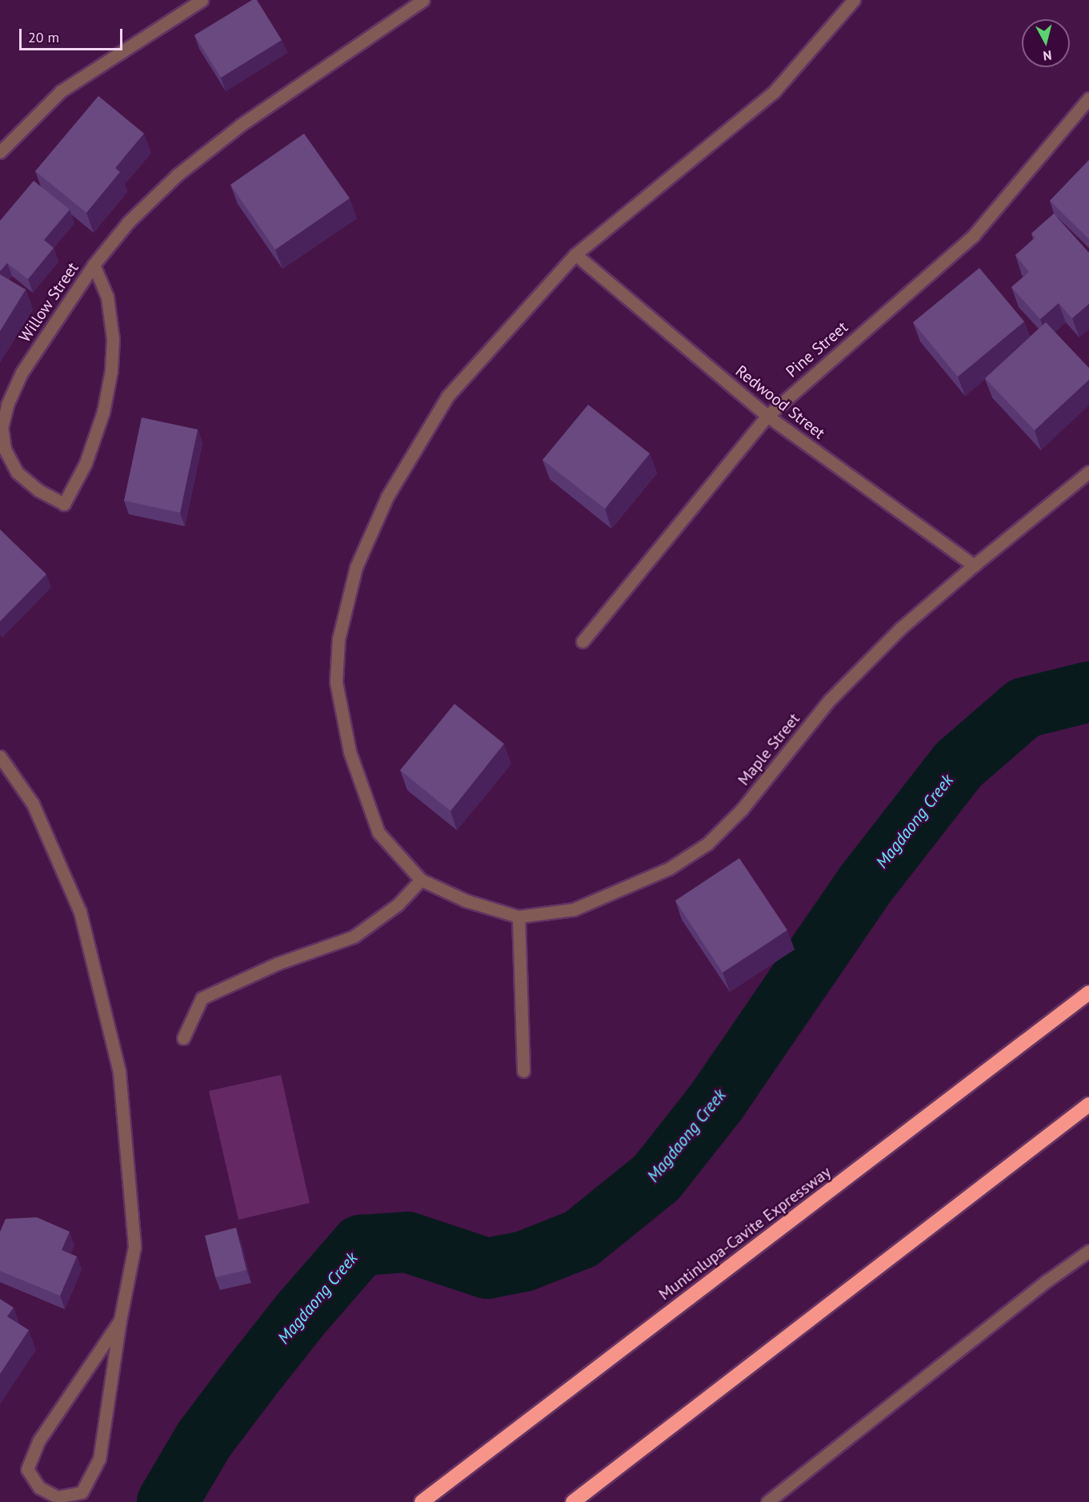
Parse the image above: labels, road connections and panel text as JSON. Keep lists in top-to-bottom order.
{
  "streets": {
    "highway": ["Muntinlupa-Cavite Expressway"],
    "street": [
      "Willow Street",
      "Pine Street",
      "Redwood Street",
      "Maple Street"
    ]
  },
  "crossings": [
    ["Pine Street", "Redwood Street"],
    ["Redwood Street", "Maple Street"]
  ],
  "water": ["Magdaong Creek"],
  "scale_bar": "20 m",
  "north": "bottom"
}
